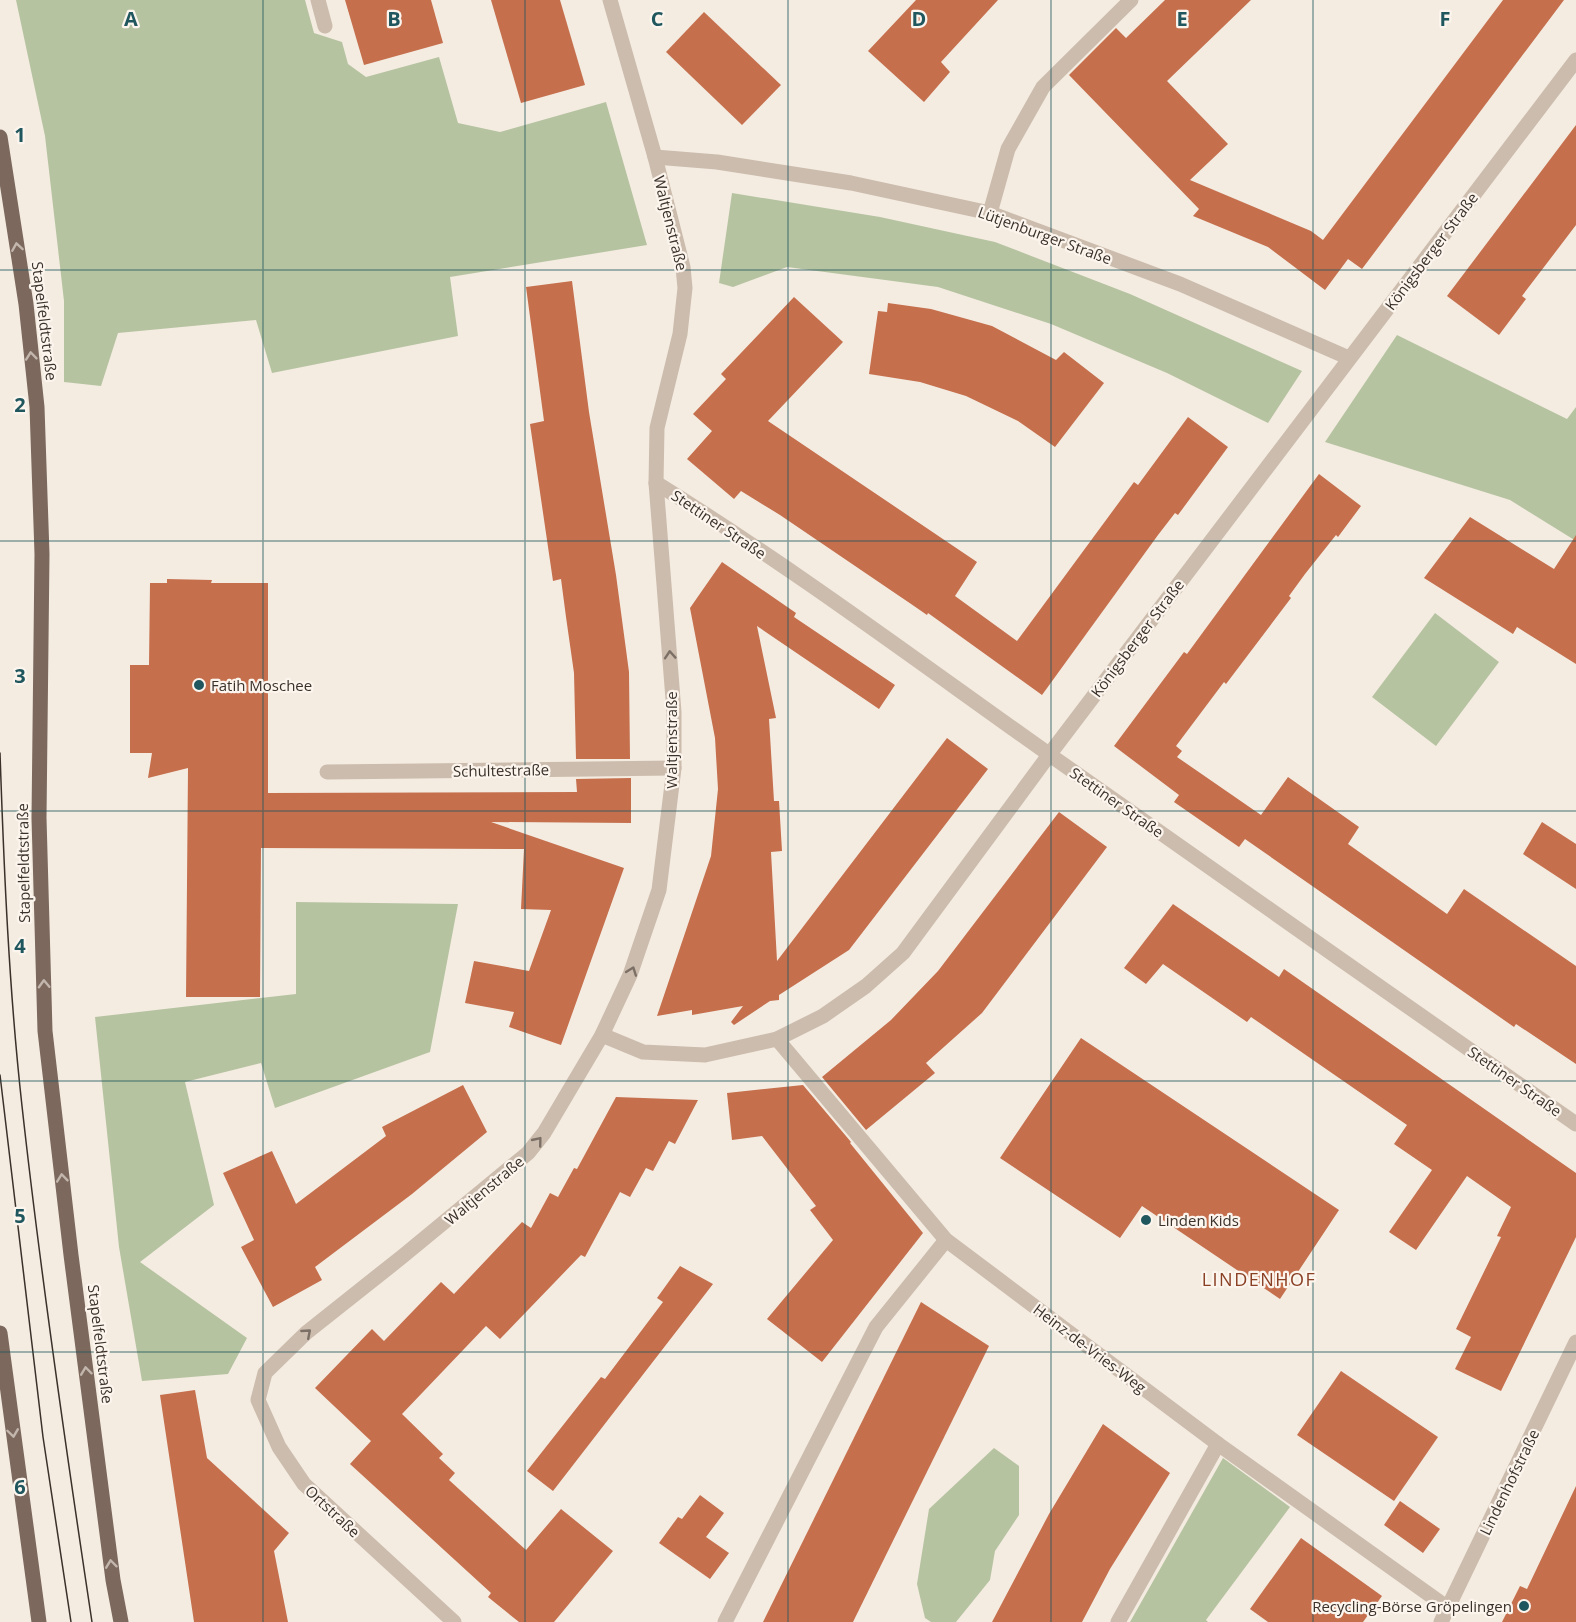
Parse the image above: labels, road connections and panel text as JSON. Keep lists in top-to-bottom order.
{
  "streets": {
    "main road": ["Stapelfeldtstraße"],
    "street": [
      "Waltjenstraße",
      "Lütjenburger Straße",
      "Königsberger Straße",
      "Stettiner Straße",
      "Schultestraße",
      "Heinz-de-Vries-Weg",
      "Lindenhofstraße",
      "Ortstraße"
    ]
  },
  "crossings": [
    ["Waltjenstraße", "Lütjenburger Straße"],
    ["Waltjenstraße", "Königsberger Straße"],
    ["Waltjenstraße", "Stettiner Straße"],
    ["Waltjenstraße", "Schultestraße"],
    ["Waltjenstraße", "Ortstraße"],
    ["Lütjenburger Straße", "Königsberger Straße"],
    ["Königsberger Straße", "Stettiner Straße"],
    ["Königsberger Straße", "Heinz-de-Vries-Weg"],
    ["Heinz-de-Vries-Weg", "Lindenhofstraße"]
  ],
  "one_way": ["Waltjenstraße", "Stapelfeldtstraße"],
  "districts": ["LINDENHOF"],
  "places": ["Fatih Moschee", "Linden Kids", "Recycling-Börse Gröpelingen"],
  "grid": {
    "columns": [
      "A",
      "B",
      "C",
      "D",
      "E",
      "F"
    ],
    "rows": [
      "1",
      "2",
      "3",
      "4",
      "5",
      "6"
    ]
  }
}
